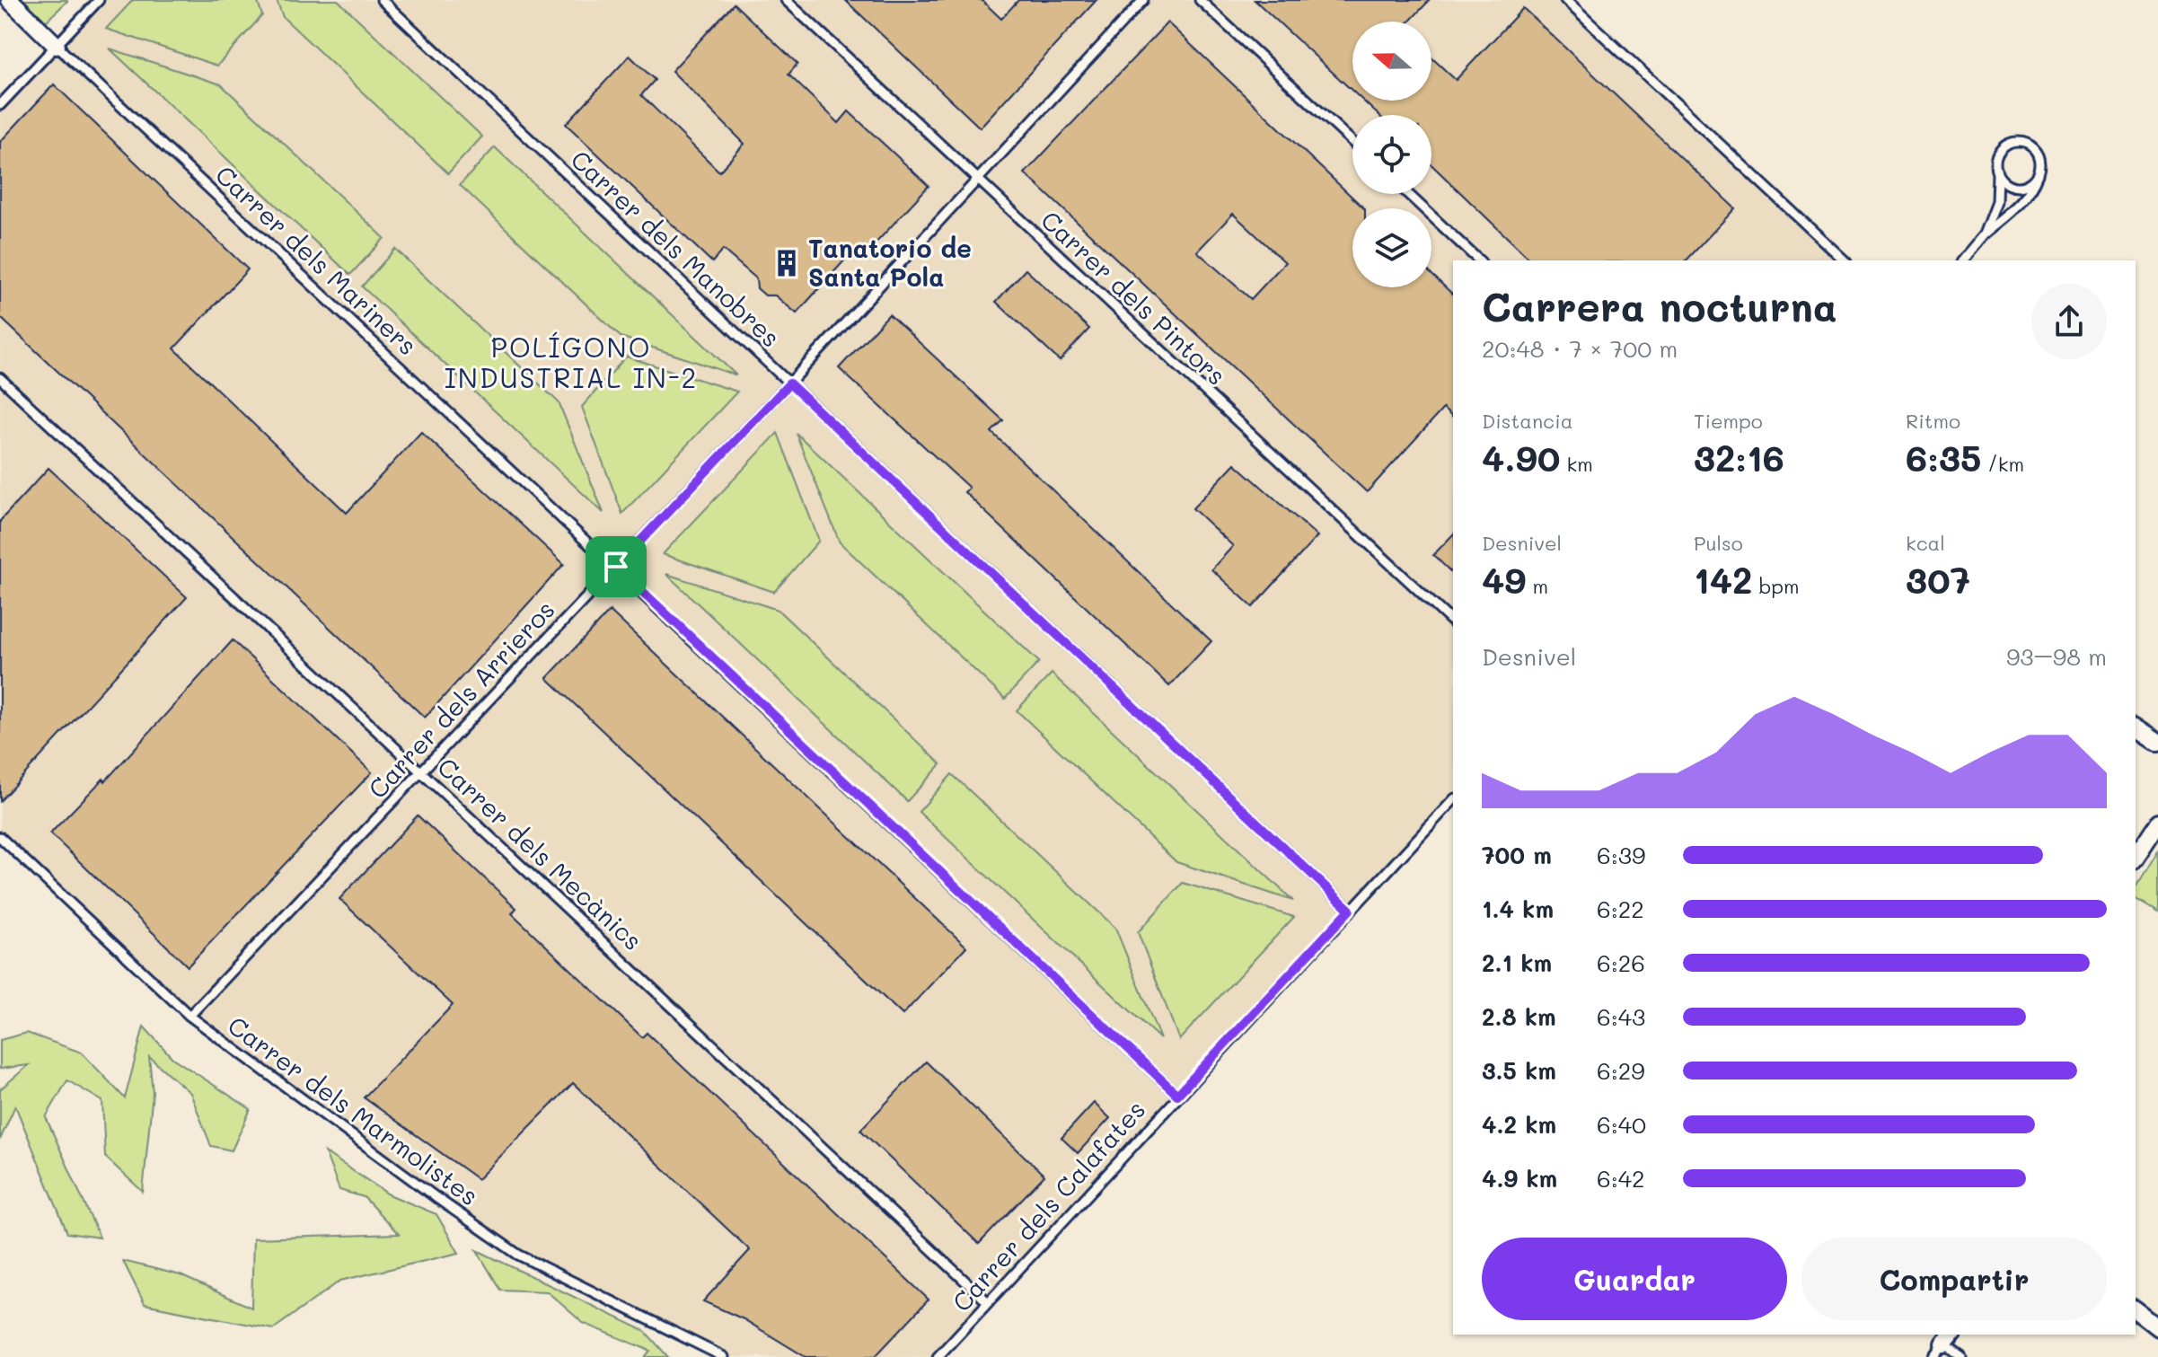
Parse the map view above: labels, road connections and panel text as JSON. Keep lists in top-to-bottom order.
{
  "streets": {
    "lane": [
      "Carrer dels Manobres",
      "Carrer dels Mariners",
      "Carrer dels Pintors",
      "Carrer dels Arrieros",
      "Carrer dels Mecànics",
      "Carrer dels Marmolistes",
      "Carrer dels Calafates"
    ]
  },
  "crossings": [
    ["Carrer dels Manobres", "Carrer dels Arrieros"],
    ["Carrer dels Manobres", "Carrer dels Calafates"],
    ["Carrer dels Mariners", "Carrer dels Arrieros"],
    ["Carrer dels Mariners", "Carrer dels Calafates"],
    ["Carrer dels Pintors", "Carrer dels Arrieros"],
    ["Carrer dels Arrieros", "Carrer dels Mecànics"],
    ["Carrer dels Arrieros", "Carrer dels Marmolistes"],
    ["Carrer dels Mecànics", "Carrer dels Calafates"]
  ],
  "districts": ["POLÍGONO INDUSTRIAL IN-2"],
  "places": {
    "building": ["Tanatorio de Santa Pola"]
  },
  "north": "left",
  "page": {
    "heading": ["Carrera nocturna", "20:48 · 7 × 700 m"],
    "stats": [
      ["Distancia", "4.90 km"],
      ["Tiempo", "32:16"],
      ["Ritmo", "6:35 /km"],
      ["Desnivel", "49 m"],
      ["Pulso", "142 bpm"],
      ["kcal", "307"]
    ],
    "chart": ["Desnivel", "93–98 m"],
    "list": [
      {
        "name": "700 m",
        "note": "6:39"
      },
      {
        "name": "1.4 km",
        "note": "6:22"
      },
      {
        "name": "2.1 km",
        "note": "6:26"
      },
      {
        "name": "2.8 km",
        "note": "6:43"
      },
      {
        "name": "3.5 km",
        "note": "6:29"
      },
      {
        "name": "4.2 km",
        "note": "6:40"
      },
      {
        "name": "4.9 km",
        "note": "6:42"
      }
    ],
    "buttons": ["Guardar", "Compartir"]
  }
}
